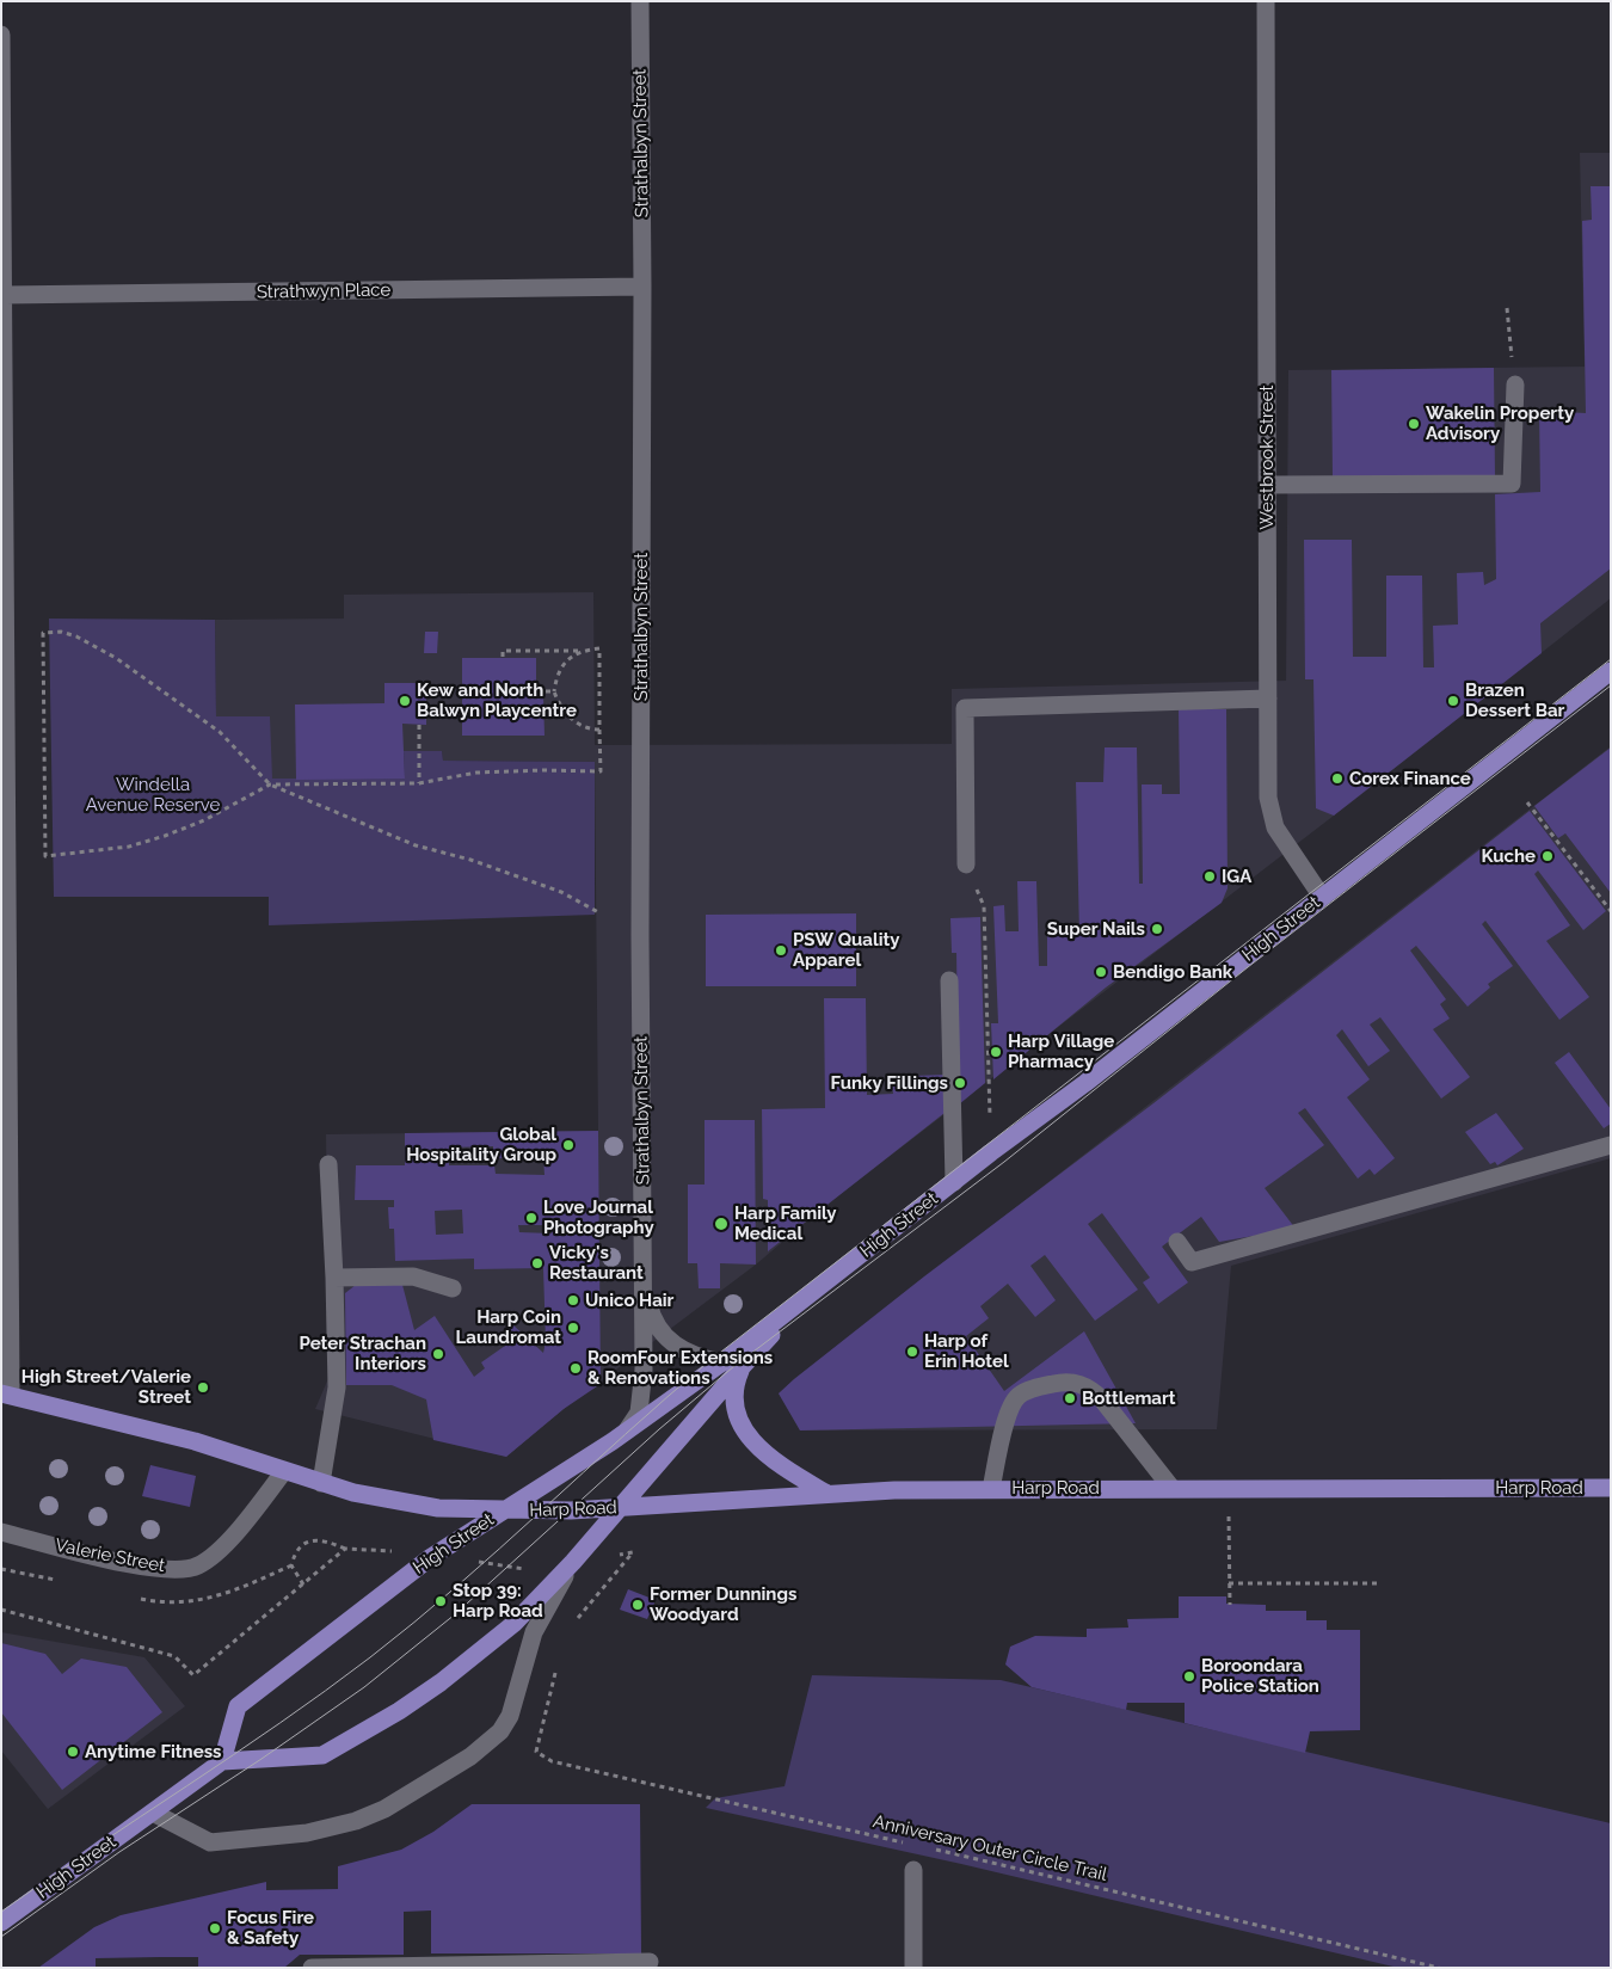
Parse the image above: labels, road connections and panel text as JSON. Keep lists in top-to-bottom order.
{
  "streets": {
    "main road": ["High Street", "Harp Road"],
    "street": [
      "Strathalbyn Street",
      "Strathwyn Place",
      "Westbrook Street",
      "Valerie Street"
    ],
    "path": ["Anniversary Outer Circle Trail"]
  },
  "crossings": [
    ["Strathalbyn Street", "Strathwyn Place"],
    ["Strathalbyn Street", "High Street"],
    ["Westbrook Street", "High Street"],
    ["High Street", "Harp Road"]
  ],
  "parks": ["Windella Avenue Reserve"],
  "places": [
    "Wakelin Property Advisory",
    "Kew and North Balwyn Playcentre",
    "Brazen Dessert Bar",
    "Corex Finance",
    "Kuche",
    "IGA",
    "Super Nails",
    "PSW Quality Apparel",
    "Bendigo Bank",
    "Harp Village Pharmacy",
    "Funky Fillings",
    "Global Hospitality Group",
    "Love Journal Photography",
    "Harp Family Medical",
    "Vicky's Restaurant",
    "Unico Hair",
    "Harp Coin Laundromat",
    "Harp of Erin Hotel",
    "Peter Strachan Interiors",
    "RoomFour Extensions & Renovations",
    "High Street/Valerie Street",
    "Bottlemart",
    "Stop 39: Harp Road",
    "Former Dunnings Woodyard",
    "Boroondara Police Station",
    "Anytime Fitness",
    "Focus Fire & Safety"
  ]
}
